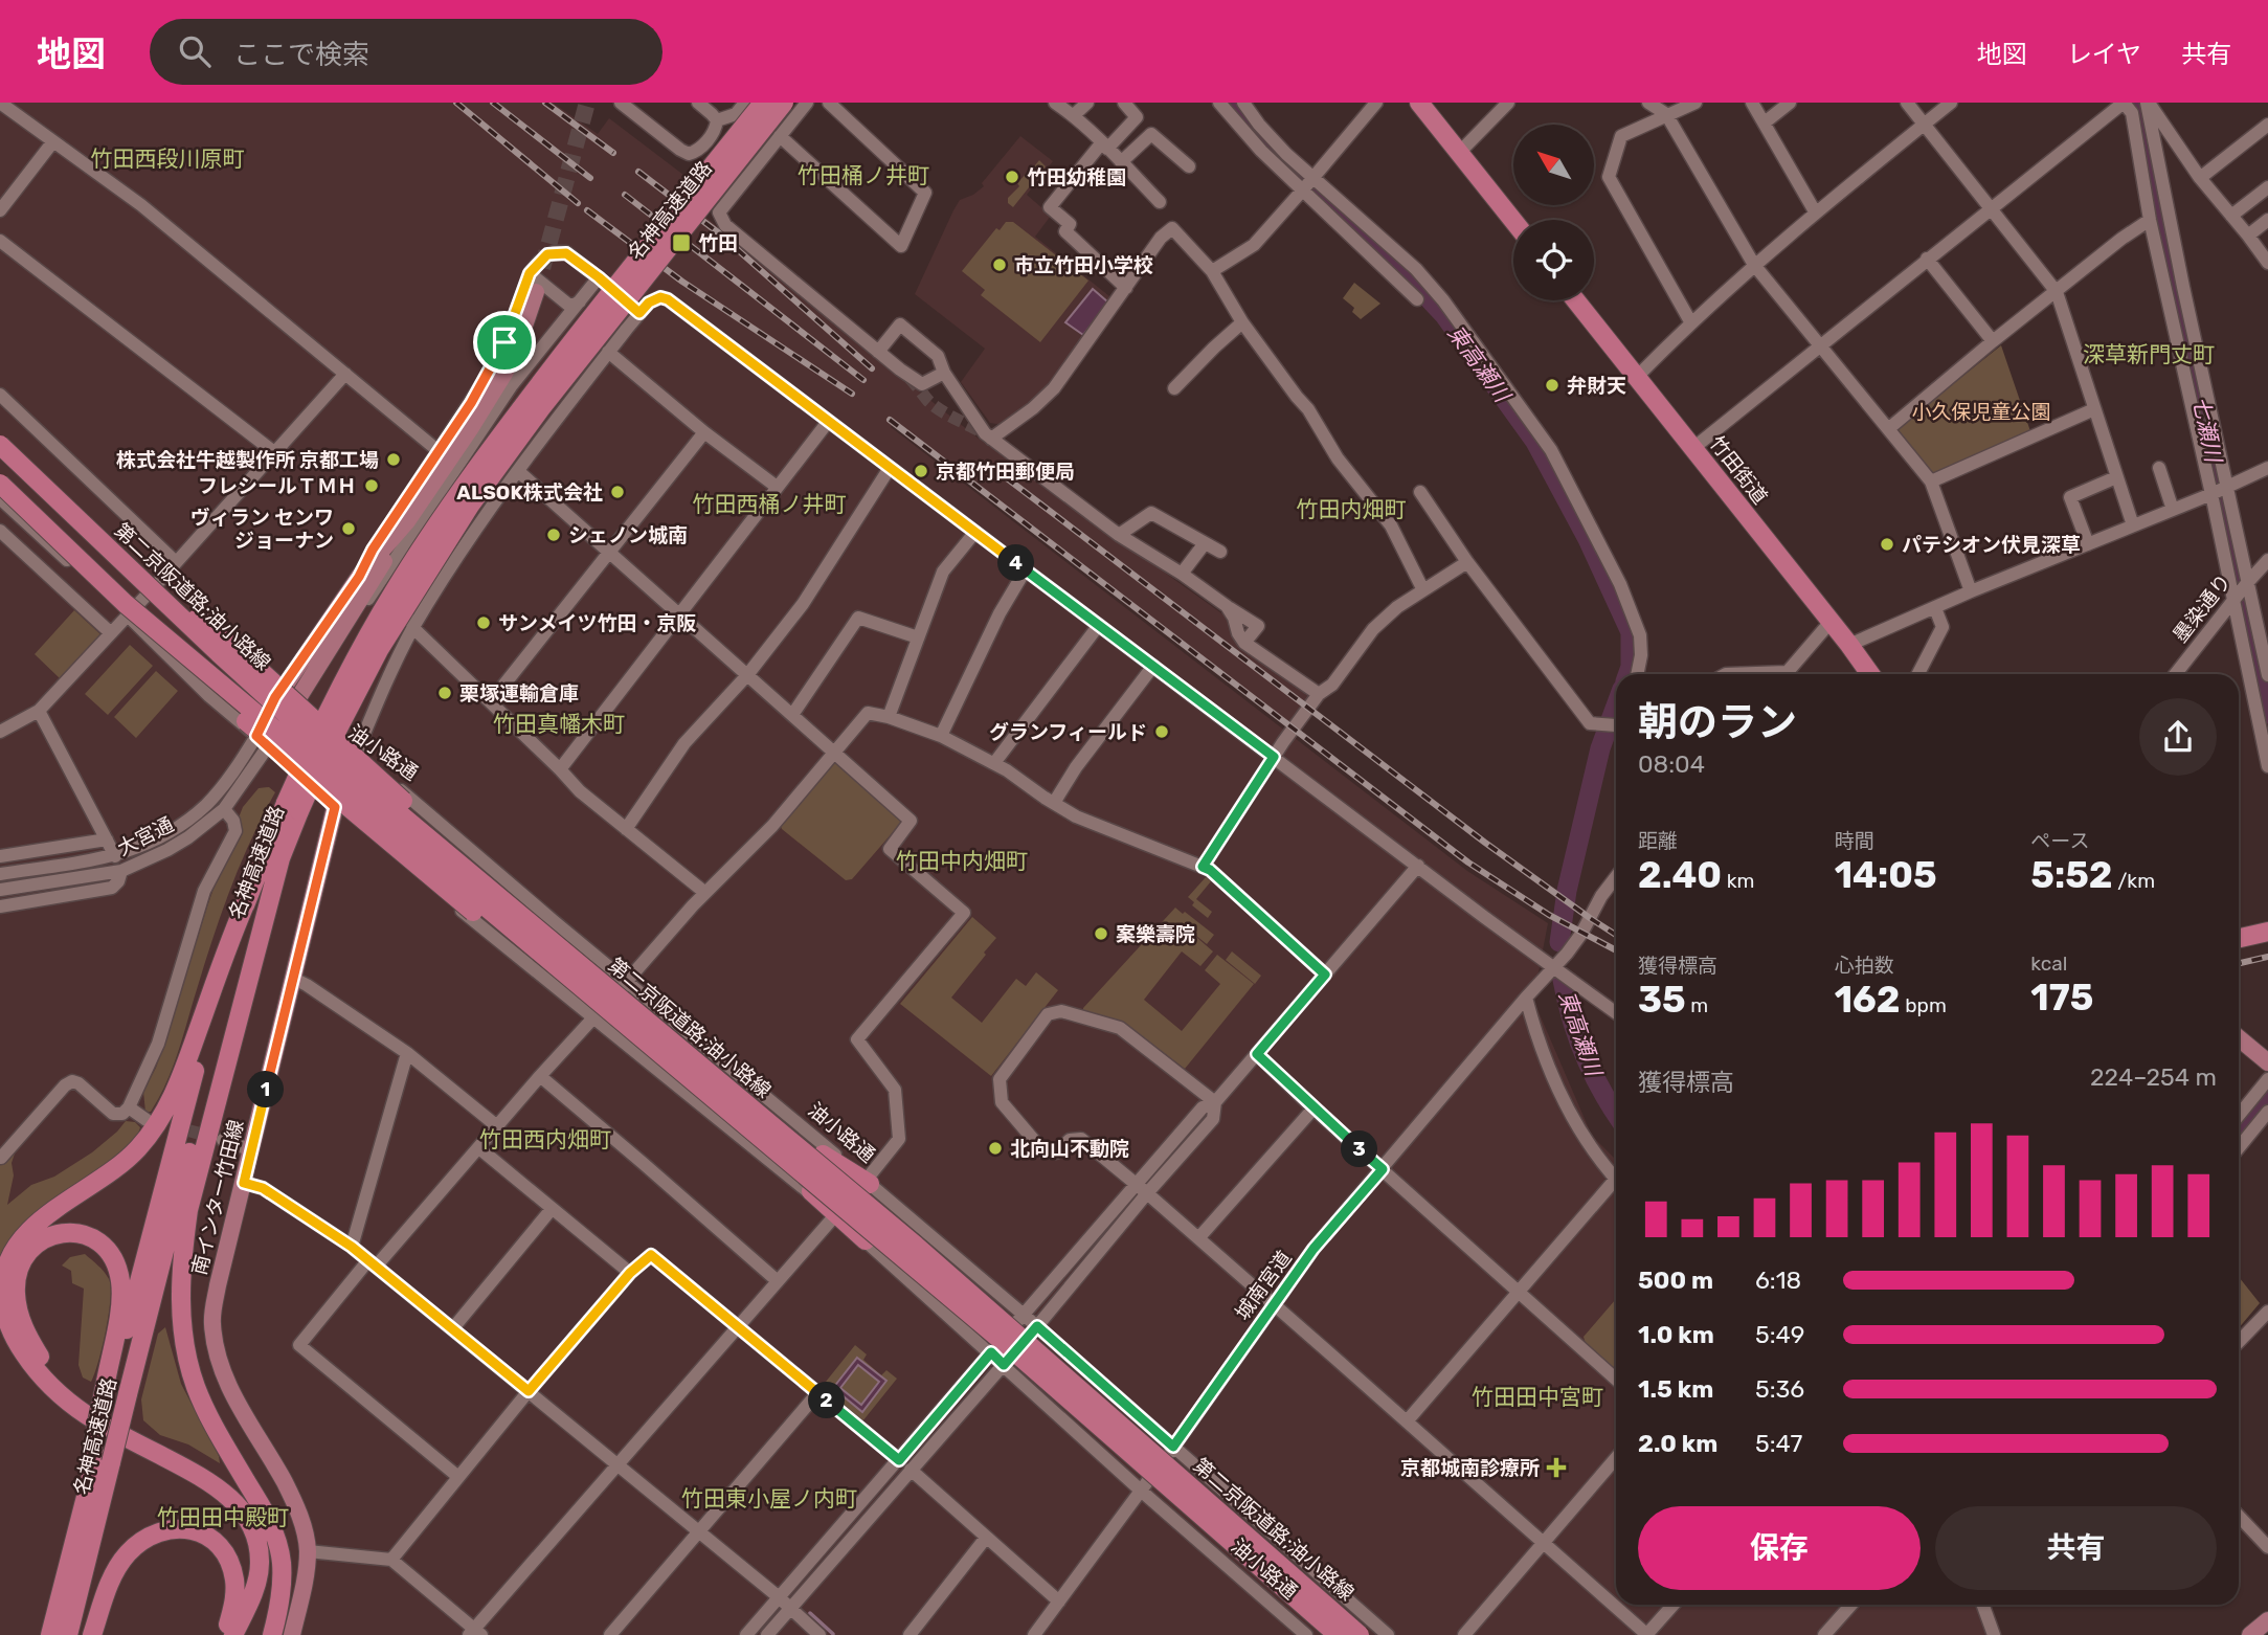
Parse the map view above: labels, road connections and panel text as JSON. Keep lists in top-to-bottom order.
{
  "streets": {
    "highway": ["名神高速道路", "竹田街道", "第二京阪道路;油小路線"],
    "main road": ["油小路通", "南インター竹田線"],
    "street": ["墨染通り", "大宮通", "城南宮道"]
  },
  "crossings": [
    ["第二京阪道路;油小路線", "油小路通"],
    ["油小路通", "大宮通"],
    ["油小路通", "南インター竹田線"],
    ["油小路通", "城南宮道"]
  ],
  "districts": [
    "竹田西段川原町",
    "竹田桶ノ井町",
    "深草新門丈町",
    "竹田西桶ノ井町",
    "竹田内畑町",
    "竹田真幡木町",
    "竹田中内畑町",
    "竹田西内畑町",
    "竹田田中宮町",
    "竹田東小屋ノ内町",
    "竹田田中殿町"
  ],
  "water": ["東高瀬川", "七瀬川"],
  "parks": ["小久保児童公園"],
  "places": {
    "other": [
      "竹田幼稚園",
      "市立竹田小学校",
      "弁財天",
      "株式会社牛越製作所 京都工場",
      "京都竹田郵便局",
      "フレシールＴＭＨ",
      "ALSOK株式会社",
      "ヴィラン センワ ジョーナン",
      "シェノン城南",
      "パテシオン伏見深草",
      "サンメイツ竹田・京阪",
      "栗塚運輸倉庫",
      "グランフィールド",
      "案樂壽院",
      "北向山不動院"
    ],
    "transit": ["竹田"],
    "health": ["京都城南診療所"]
  },
  "north": "top left",
  "page": {
    "header": "地図",
    "search": "ここで検索",
    "nav": ["地図", "レイヤ", "共有"],
    "pins": [
      "4",
      "1",
      "3",
      "2"
    ],
    "heading": ["朝のラン", "08:04"],
    "stats": [
      ["距離", "2.40 km"],
      ["時間", "14:05"],
      ["ペース", "5:52 /km"],
      ["獲得標高", "35 m"],
      ["心拍数", "162 bpm"],
      ["kcal", "175"]
    ],
    "chart": ["獲得標高", "224–254 m"],
    "list": [
      {
        "name": "500 m",
        "note": "6:18"
      },
      {
        "name": "1.0 km",
        "note": "5:49"
      },
      {
        "name": "1.5 km",
        "note": "5:36"
      },
      {
        "name": "2.0 km",
        "note": "5:47"
      }
    ],
    "buttons": ["保存", "共有"]
  }
}
